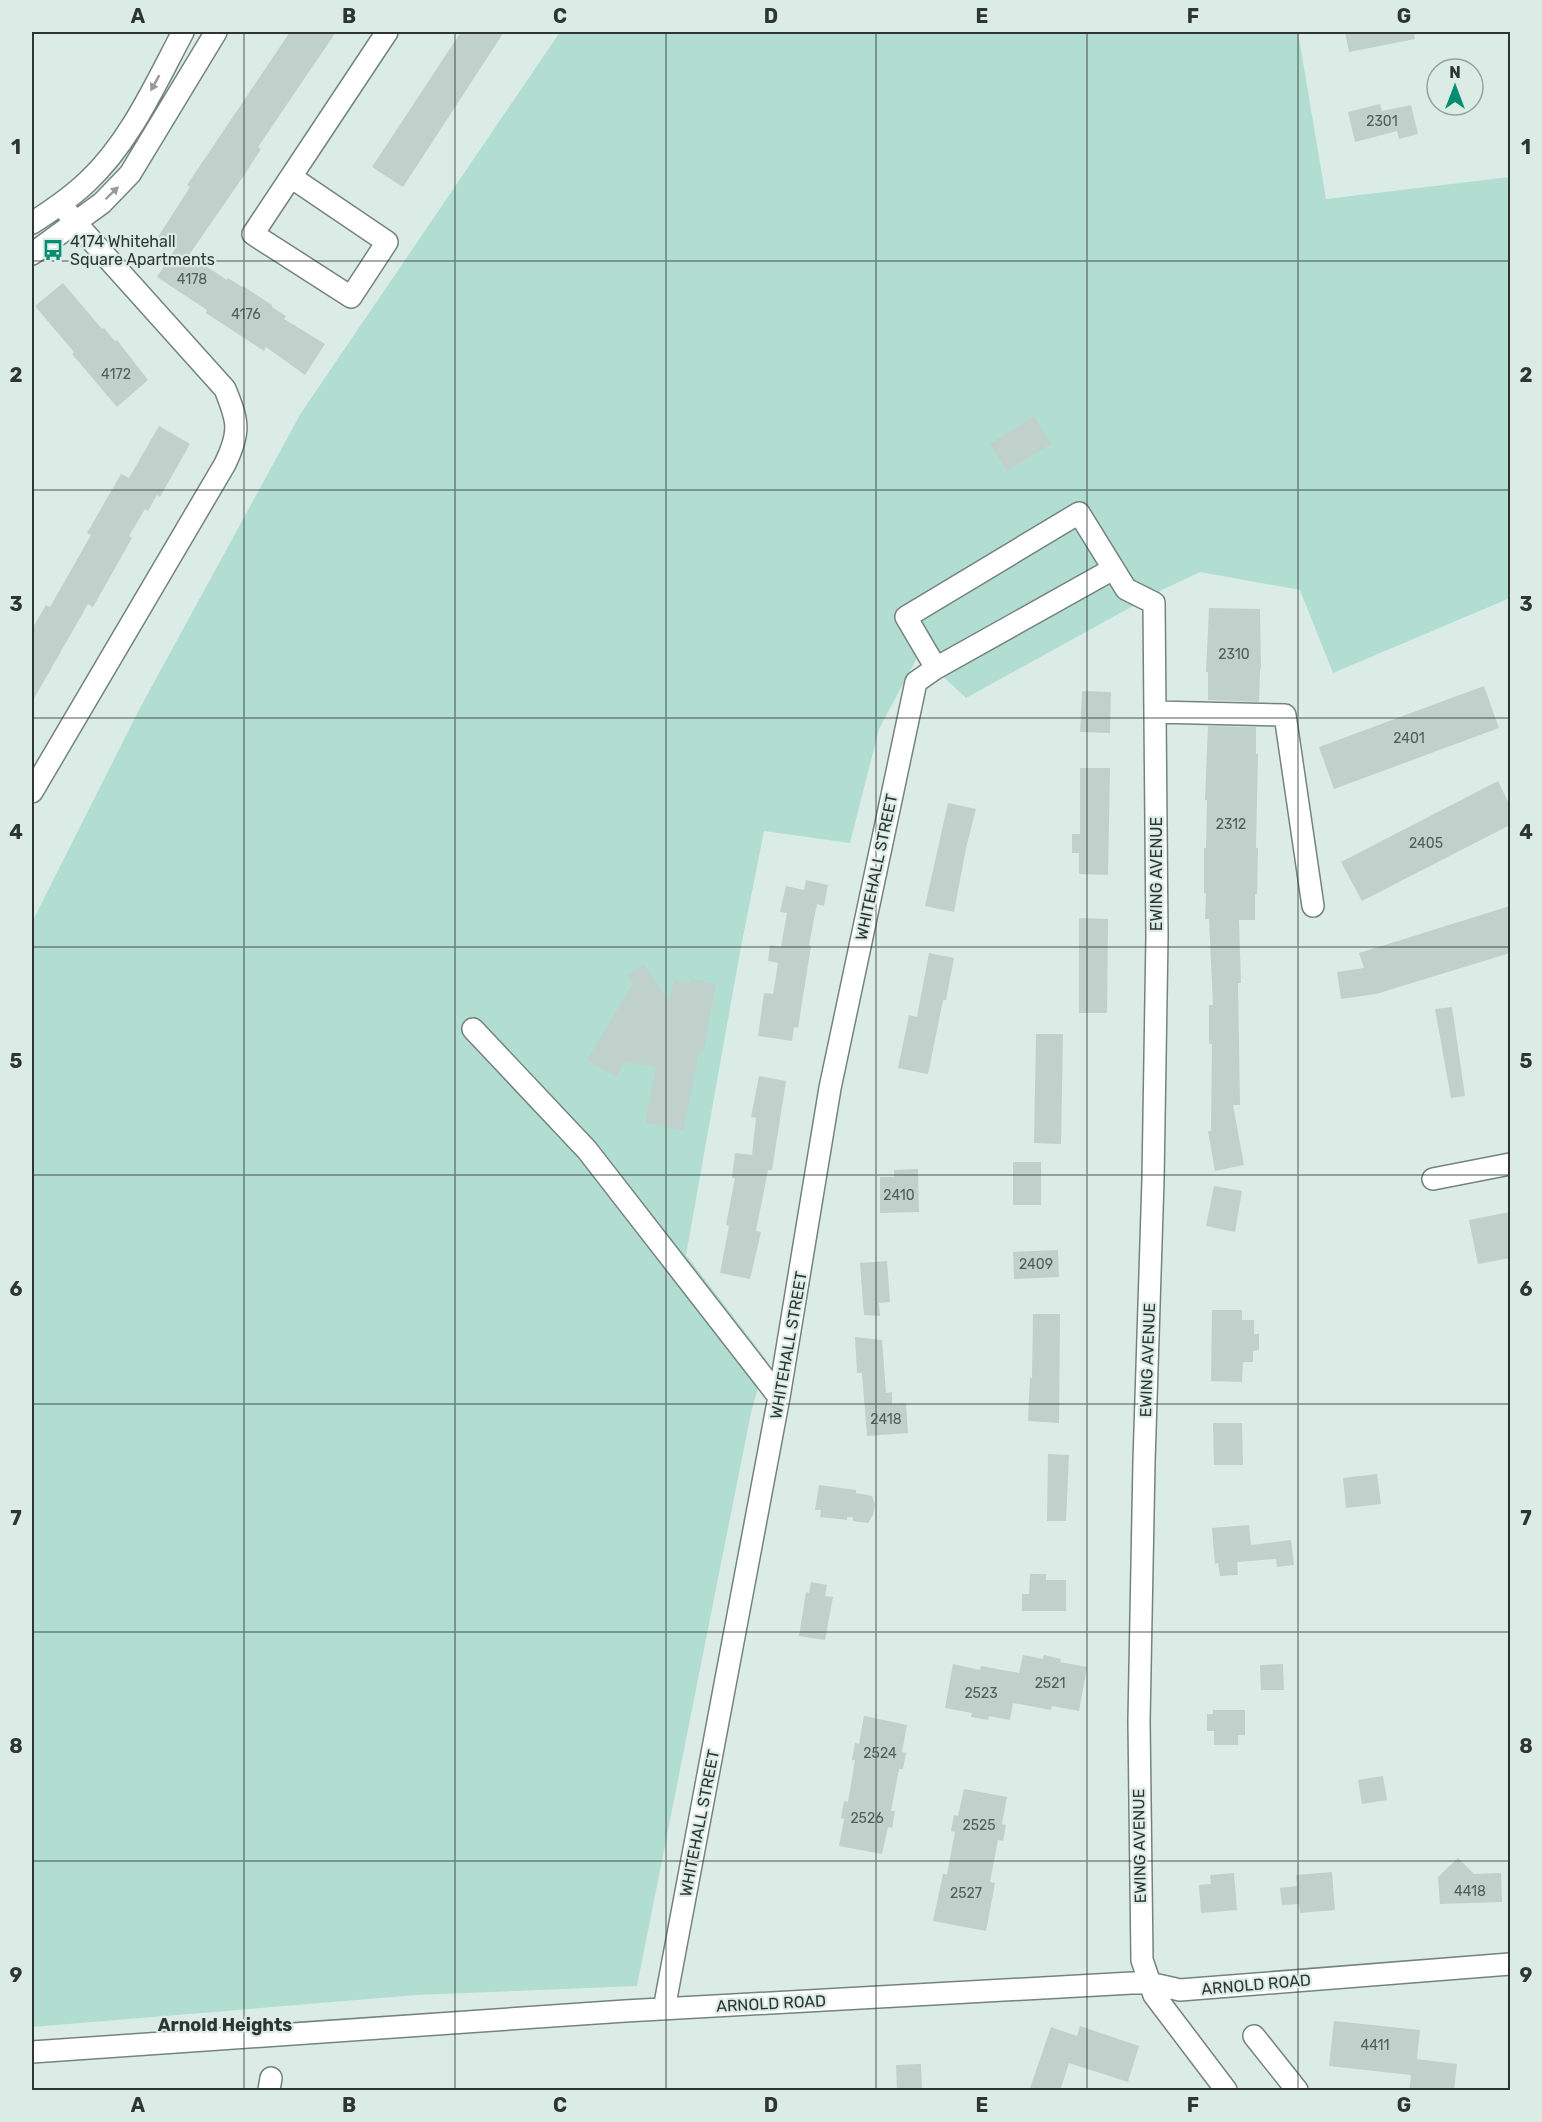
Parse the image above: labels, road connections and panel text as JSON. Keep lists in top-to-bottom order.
{
  "streets": {
    "street": ["WHITEHALL STREET", "EWING AVENUE", "ARNOLD ROAD"]
  },
  "crossings": [
    ["WHITEHALL STREET", "ARNOLD ROAD"],
    ["EWING AVENUE", "ARNOLD ROAD"]
  ],
  "districts": ["Arnold Heights"],
  "places": {
    "bus stop": ["4174 Whitehall Square Apartments"]
  },
  "house_numbers": [
    "2301",
    "4178",
    "4176",
    "4172",
    "2310",
    "2401",
    "2312",
    "2405",
    "2410",
    "2409",
    "2418",
    "2521",
    "2523",
    "2524",
    "2526",
    "2525",
    "4418",
    "2527",
    "4411"
  ],
  "north": "top",
  "grid": {
    "columns": [
      "A",
      "B",
      "C",
      "D",
      "E",
      "F",
      "G"
    ],
    "rows": [
      "1",
      "2",
      "3",
      "4",
      "5",
      "6",
      "7",
      "8",
      "9"
    ]
  }
}
